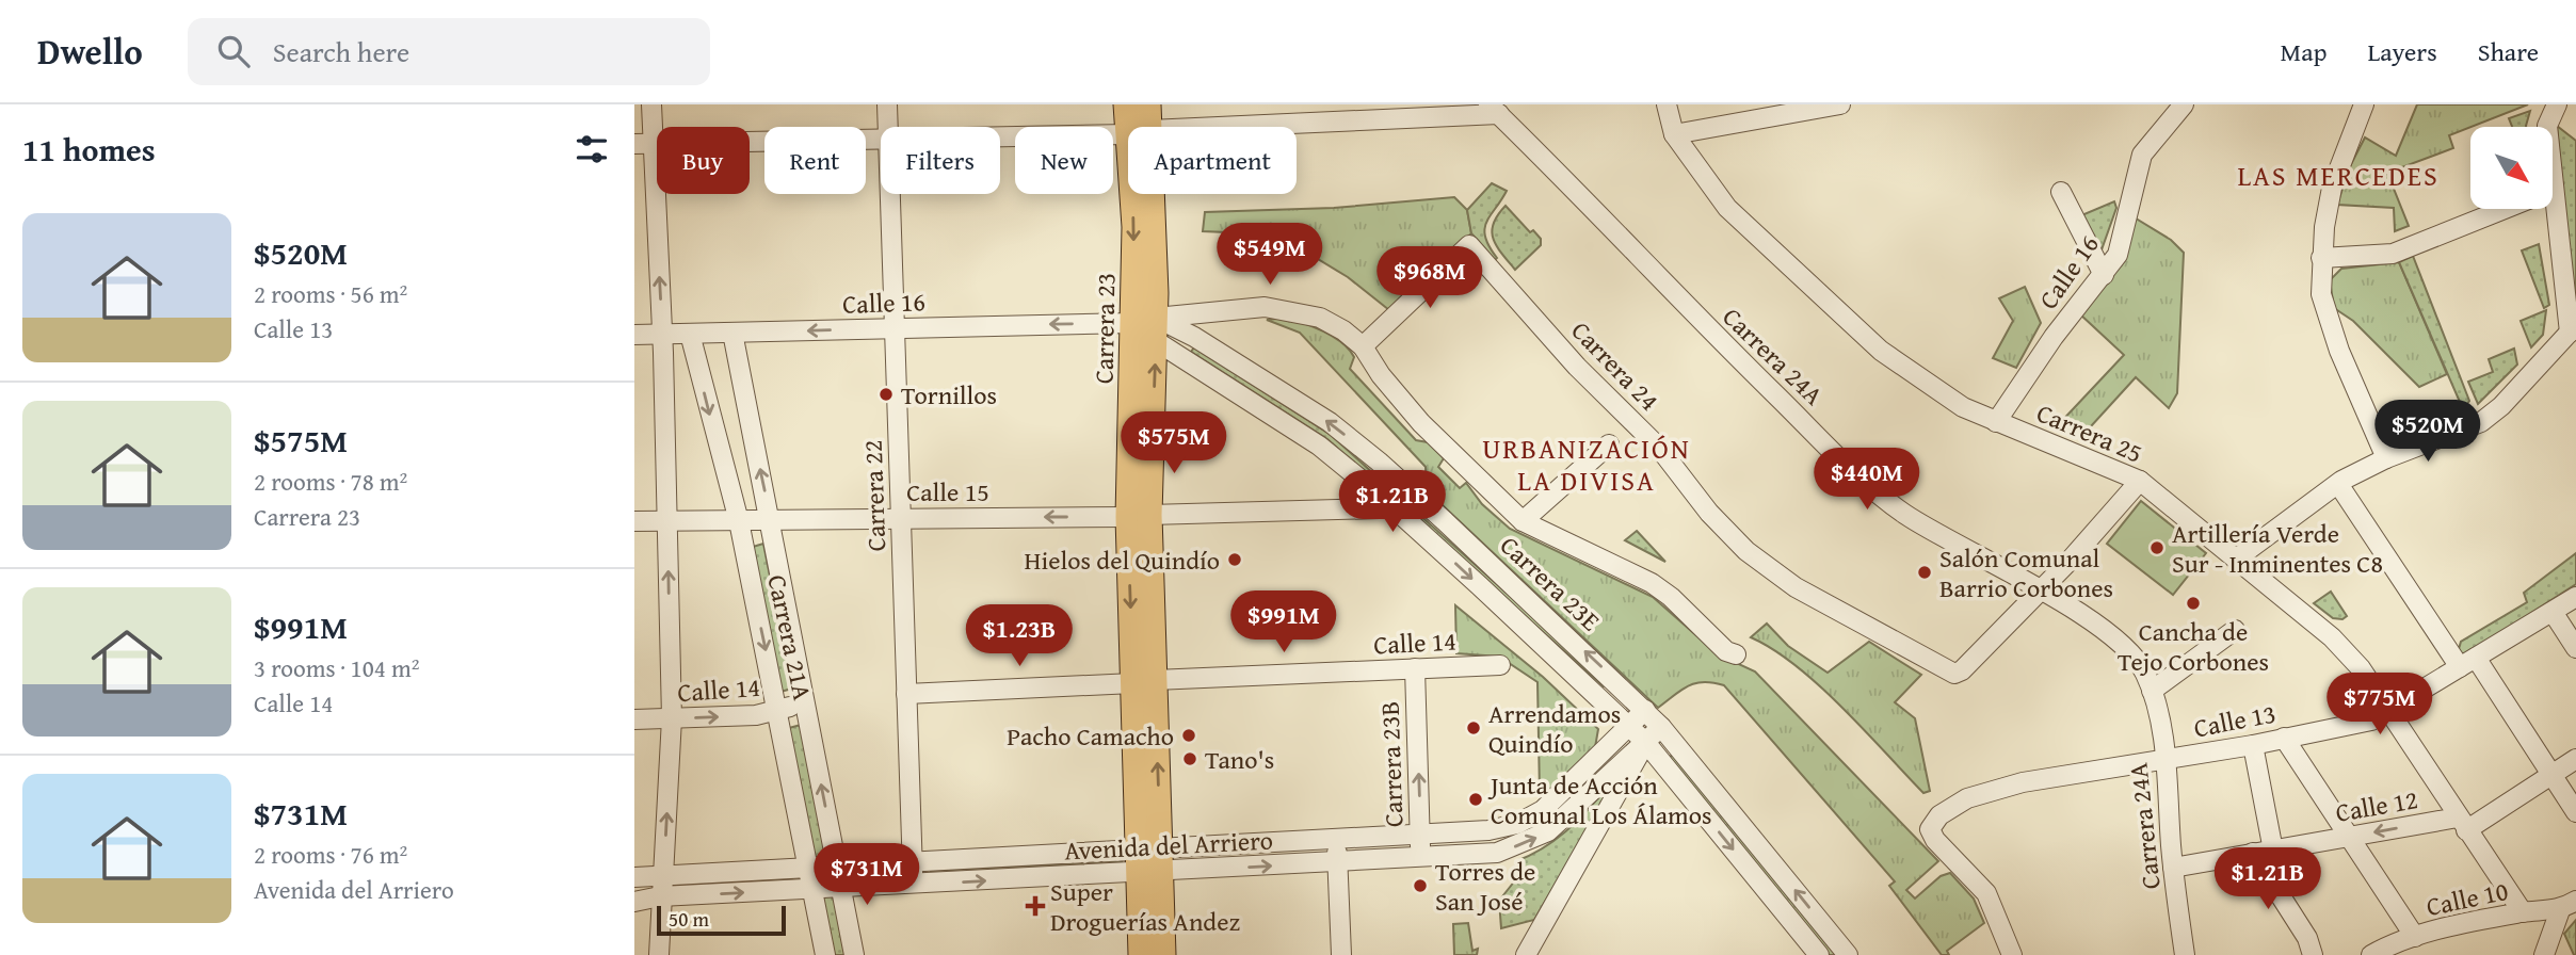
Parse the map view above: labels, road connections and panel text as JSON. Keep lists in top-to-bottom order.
{
  "streets": {
    "main road": ["Carrera 23"],
    "street": [
      "Calle 16",
      "Carrera 24A",
      "Carrera 24",
      "Carrera 25",
      "Calle 15",
      "Carrera 22",
      "Carrera 23E",
      "Carrera 21A",
      "Calle 14",
      "Calle 13",
      "Carrera 23B",
      "Calle 12",
      "Avenida del Arriero",
      "Calle 10"
    ]
  },
  "crossings": [
    ["Calle 16", "Carrera 23"],
    ["Calle 16", "Carrera 24"],
    ["Calle 16", "Carrera 25"],
    ["Calle 16", "Carrera 22"],
    ["Calle 16", "Carrera 23E"],
    ["Calle 16", "Carrera 21A"],
    ["Carrera 23", "Calle 15"],
    ["Carrera 23", "Carrera 23E"],
    ["Carrera 23", "Calle 14"],
    ["Carrera 23", "Avenida del Arriero"],
    ["Carrera 24A", "Carrera 24"],
    ["Carrera 24A", "Calle 13"],
    ["Carrera 24A", "Calle 12"],
    ["Carrera 25", "Calle 13"],
    ["Carrera 25", "Calle 12"],
    ["Carrera 25", "Calle 10"],
    ["Calle 15", "Carrera 22"],
    ["Calle 15", "Carrera 23E"],
    ["Calle 15", "Carrera 21A"],
    ["Carrera 22", "Calle 14"],
    ["Carrera 22", "Avenida del Arriero"],
    ["Carrera 23E", "Avenida del Arriero"],
    ["Carrera 21A", "Calle 14"],
    ["Carrera 21A", "Avenida del Arriero"],
    ["Calle 14", "Carrera 23B"],
    ["Carrera 23B", "Avenida del Arriero"]
  ],
  "one_way": ["Calle 16", "Carrera 23B"],
  "districts": ["LAS MERCEDES", "URBANIZACIÓN LA DIVISA"],
  "places": {
    "other": [
      "Tornillos",
      "Artillería Verde Sur - Inminentes C8",
      "Hielos del Quindío",
      "Salón Comunal Barrio Corbones",
      "Cancha de Tejo Corbones",
      "Arrendamos Quindío",
      "Pacho Camacho",
      "Tano's",
      "Junta de Acción Comunal Los Álamos",
      "Torres de San José"
    ],
    "health": ["Super Droguerías Andez"]
  },
  "scale_bar": "50 m",
  "north": "bottom right",
  "page": {
    "header": "Dwello",
    "search": "Search here",
    "nav": ["Map", "Layers", "Share"],
    "heading": "11 homes",
    "chip": [
      "Buy",
      "Rent",
      "Filters",
      "New",
      "Apartment"
    ],
    "list": [
      {
        "name": "$520M",
        "note": "2 rooms · 56 m² · Calle 13"
      },
      {
        "name": "$575M",
        "note": "2 rooms · 78 m² · Carrera 23"
      },
      {
        "name": "$991M",
        "note": "3 rooms · 104 m² · Calle 14"
      },
      {
        "name": "$731M",
        "note": "2 rooms · 76 m² · Avenida del Arriero"
      }
    ],
    "price": [
      "$549M",
      "$968M",
      "$520M",
      "$575M",
      "$440M",
      "$1.21B",
      "$991M",
      "$1.23B",
      "$775M",
      "$731M",
      "$1.21B"
    ],
    "scale": "50 m"
  }
}
